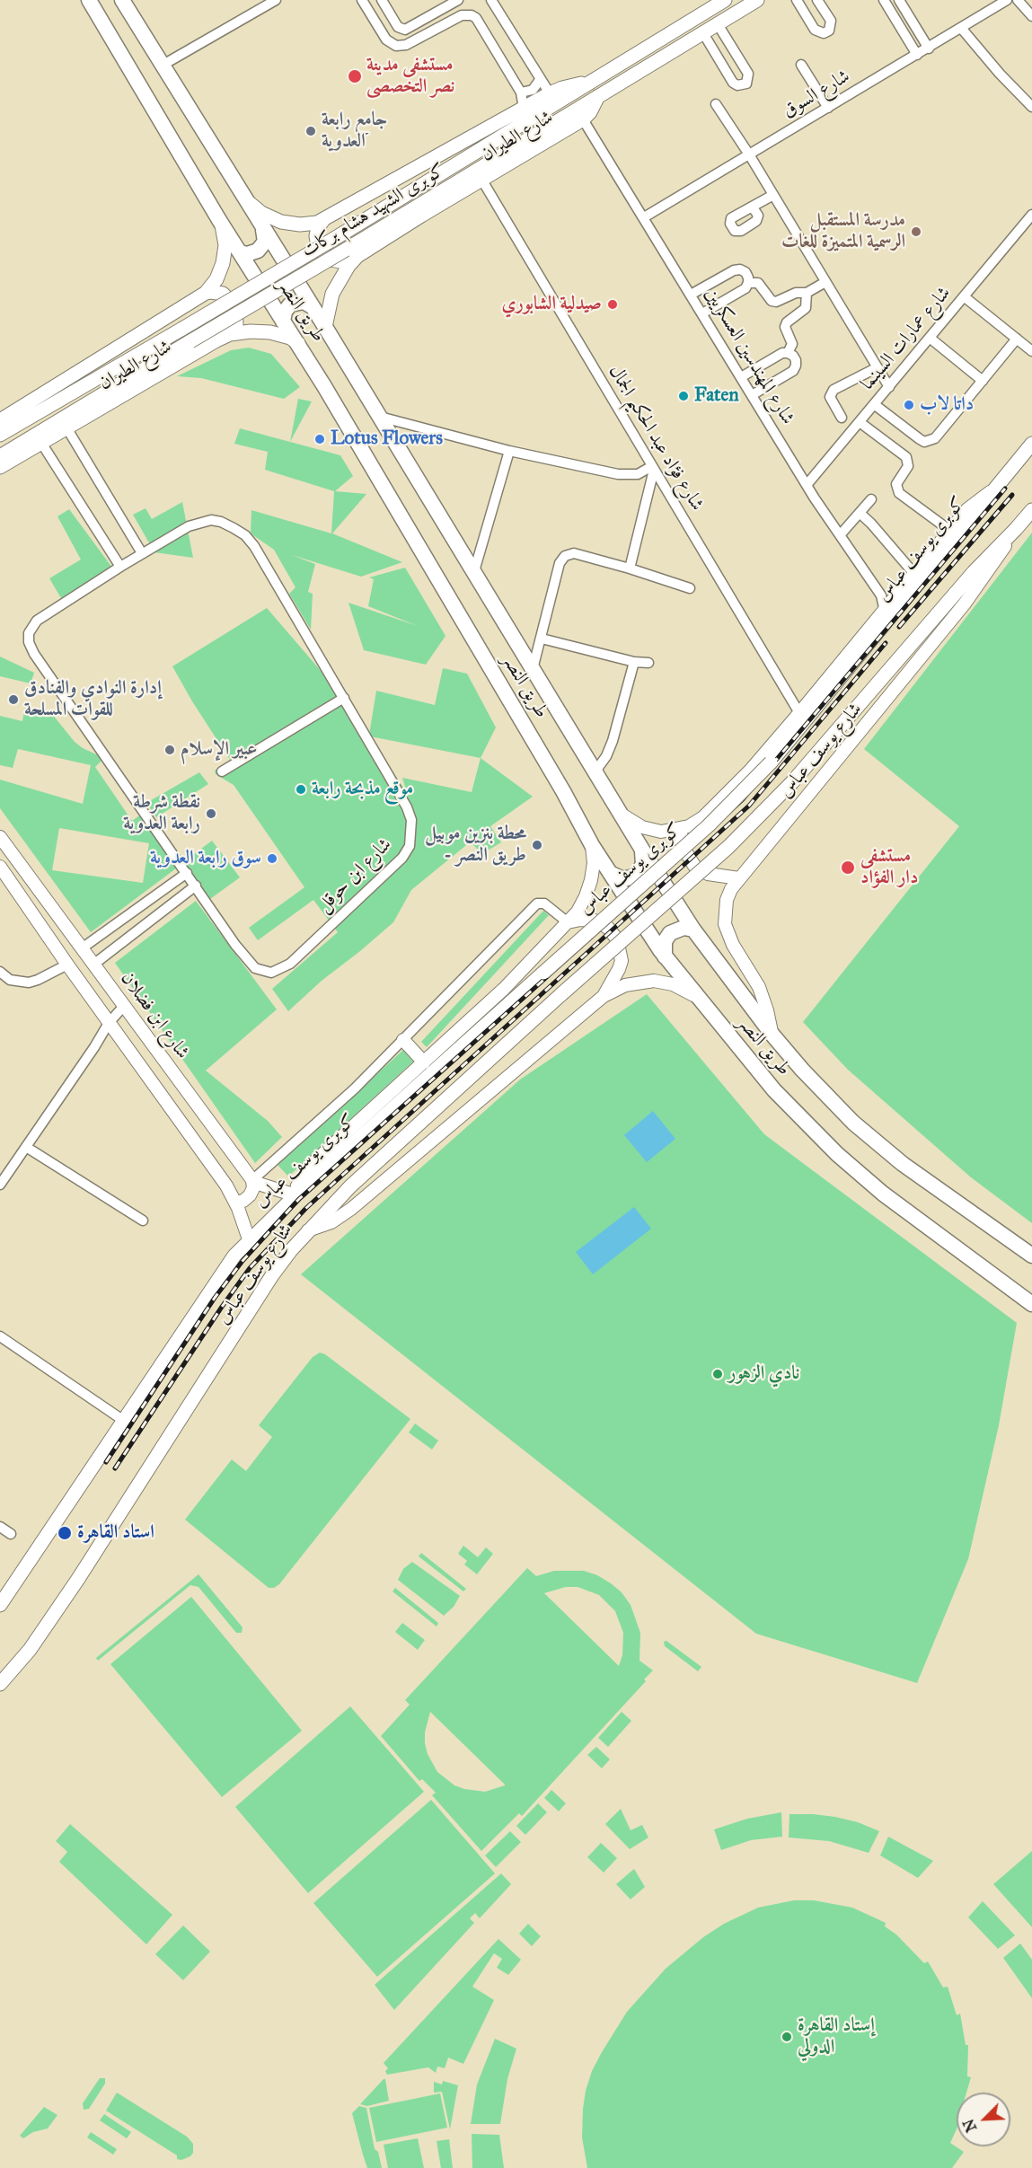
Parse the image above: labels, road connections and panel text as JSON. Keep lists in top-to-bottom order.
{
  "streets": {
    "highway": ["طريق النصر"],
    "main road": [
      "شارع الطيران",
      "كوبرى الشهيد هشام بركات",
      "كوبرى يوسف عباس",
      "شارع يوسف عباس"
    ],
    "street": [
      "شارع السوق",
      "شارع عمارات السينما",
      "شارع المهندسين العسكريين",
      "شارع فؤاد عبد الحكيم الجمال",
      "شارع ابن حوقل",
      "شارع ابن فضلان"
    ]
  },
  "crossings": [
    ["شارع السوق", "شارع المهندسين العسكريين"],
    ["شارع الطيران", "كوبرى الشهيد هشام بركات"],
    ["شارع الطيران", "طريق النصر"],
    ["شارع الطيران", "شارع المهندسين العسكريين"],
    ["شارع الطيران", "شارع فؤاد عبد الحكيم الجمال"],
    ["طريق النصر", "شارع يوسف عباس"],
    ["شارع عمارات السينما", "شارع المهندسين العسكريين"],
    ["كوبرى يوسف عباس", "شارع يوسف عباس"],
    ["كوبرى يوسف عباس", "شارع ابن فضلان"],
    ["شارع يوسف عباس", "شارع ابن فضلان"]
  ],
  "places": [
    "مستشفى مدينة نصر التخصصى",
    "جامع رابعة العدوية",
    "مدرسة المستقبل الرسمية المتميزة للغات",
    "صيدلية الشابوري",
    "Faten",
    "داتا لاب",
    "Lotus Flowers",
    "إدارة النوادي والفنادق للقوات المسلحة",
    "عبير الإسلام",
    "موقع مذبحة رابعة",
    "نقطة شرطة رابعة العدوية",
    "محطة بنزين موبيل - طريق النصر",
    "سوق رابعة العدوية",
    "مستشفى دار الفؤاد",
    "نادي الزهور",
    "استاد القاهرة",
    "إستاد القاهرة الدولي"
  ],
  "north": "bottom left"
}
